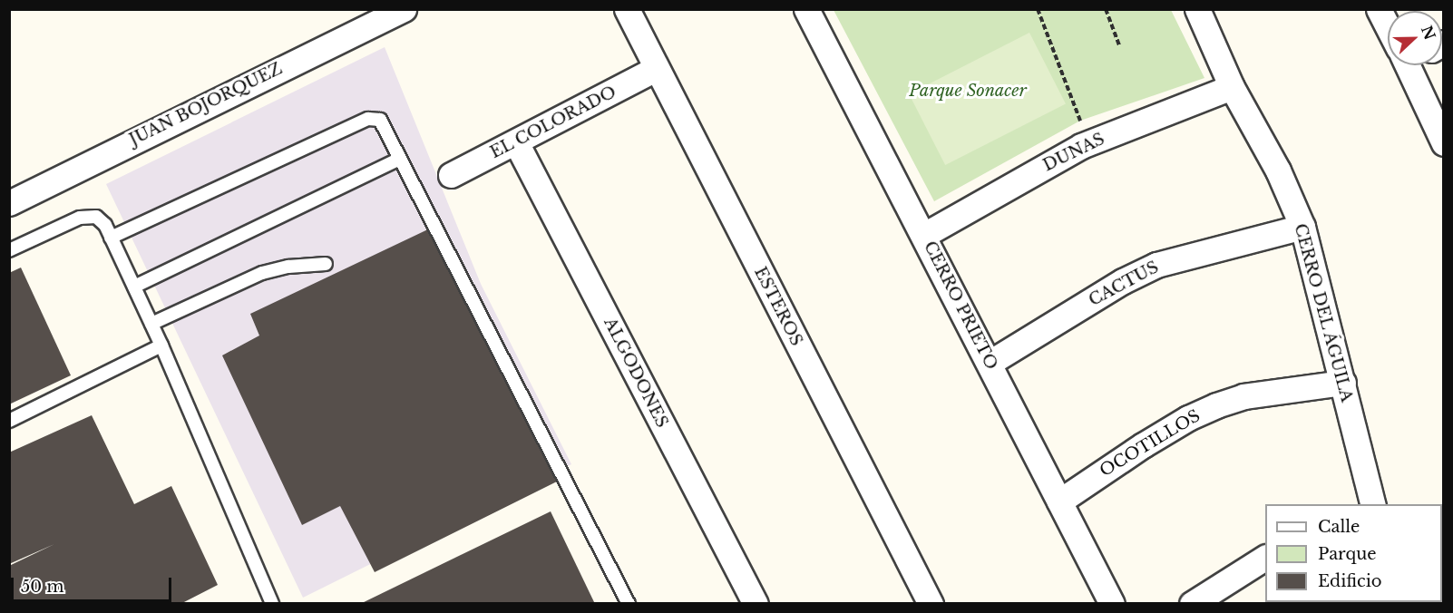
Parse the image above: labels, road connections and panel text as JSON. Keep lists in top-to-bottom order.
{
  "streets": {
    "street": [
      "JUAN BOJORQUEZ",
      "EL COLORADO",
      "DUNAS",
      "CACTUS",
      "CERRO PRIETO",
      "ESTEROS",
      "CERRO DEL ÁGUILA",
      "ALGODONES",
      "OCOTILLOS"
    ]
  },
  "crossings": [
    ["EL COLORADO", "ESTEROS"],
    ["EL COLORADO", "ALGODONES"],
    ["DUNAS", "CERRO PRIETO"],
    ["DUNAS", "CERRO DEL ÁGUILA"],
    ["CACTUS", "CERRO PRIETO"],
    ["CACTUS", "CERRO DEL ÁGUILA"],
    ["CERRO PRIETO", "OCOTILLOS"],
    ["CERRO DEL ÁGUILA", "OCOTILLOS"]
  ],
  "parks": ["Parque Sonacer"],
  "legend": ["Calle", "Parque", "Edificio"],
  "scale_bar": "50 m",
  "north": "right"
}
